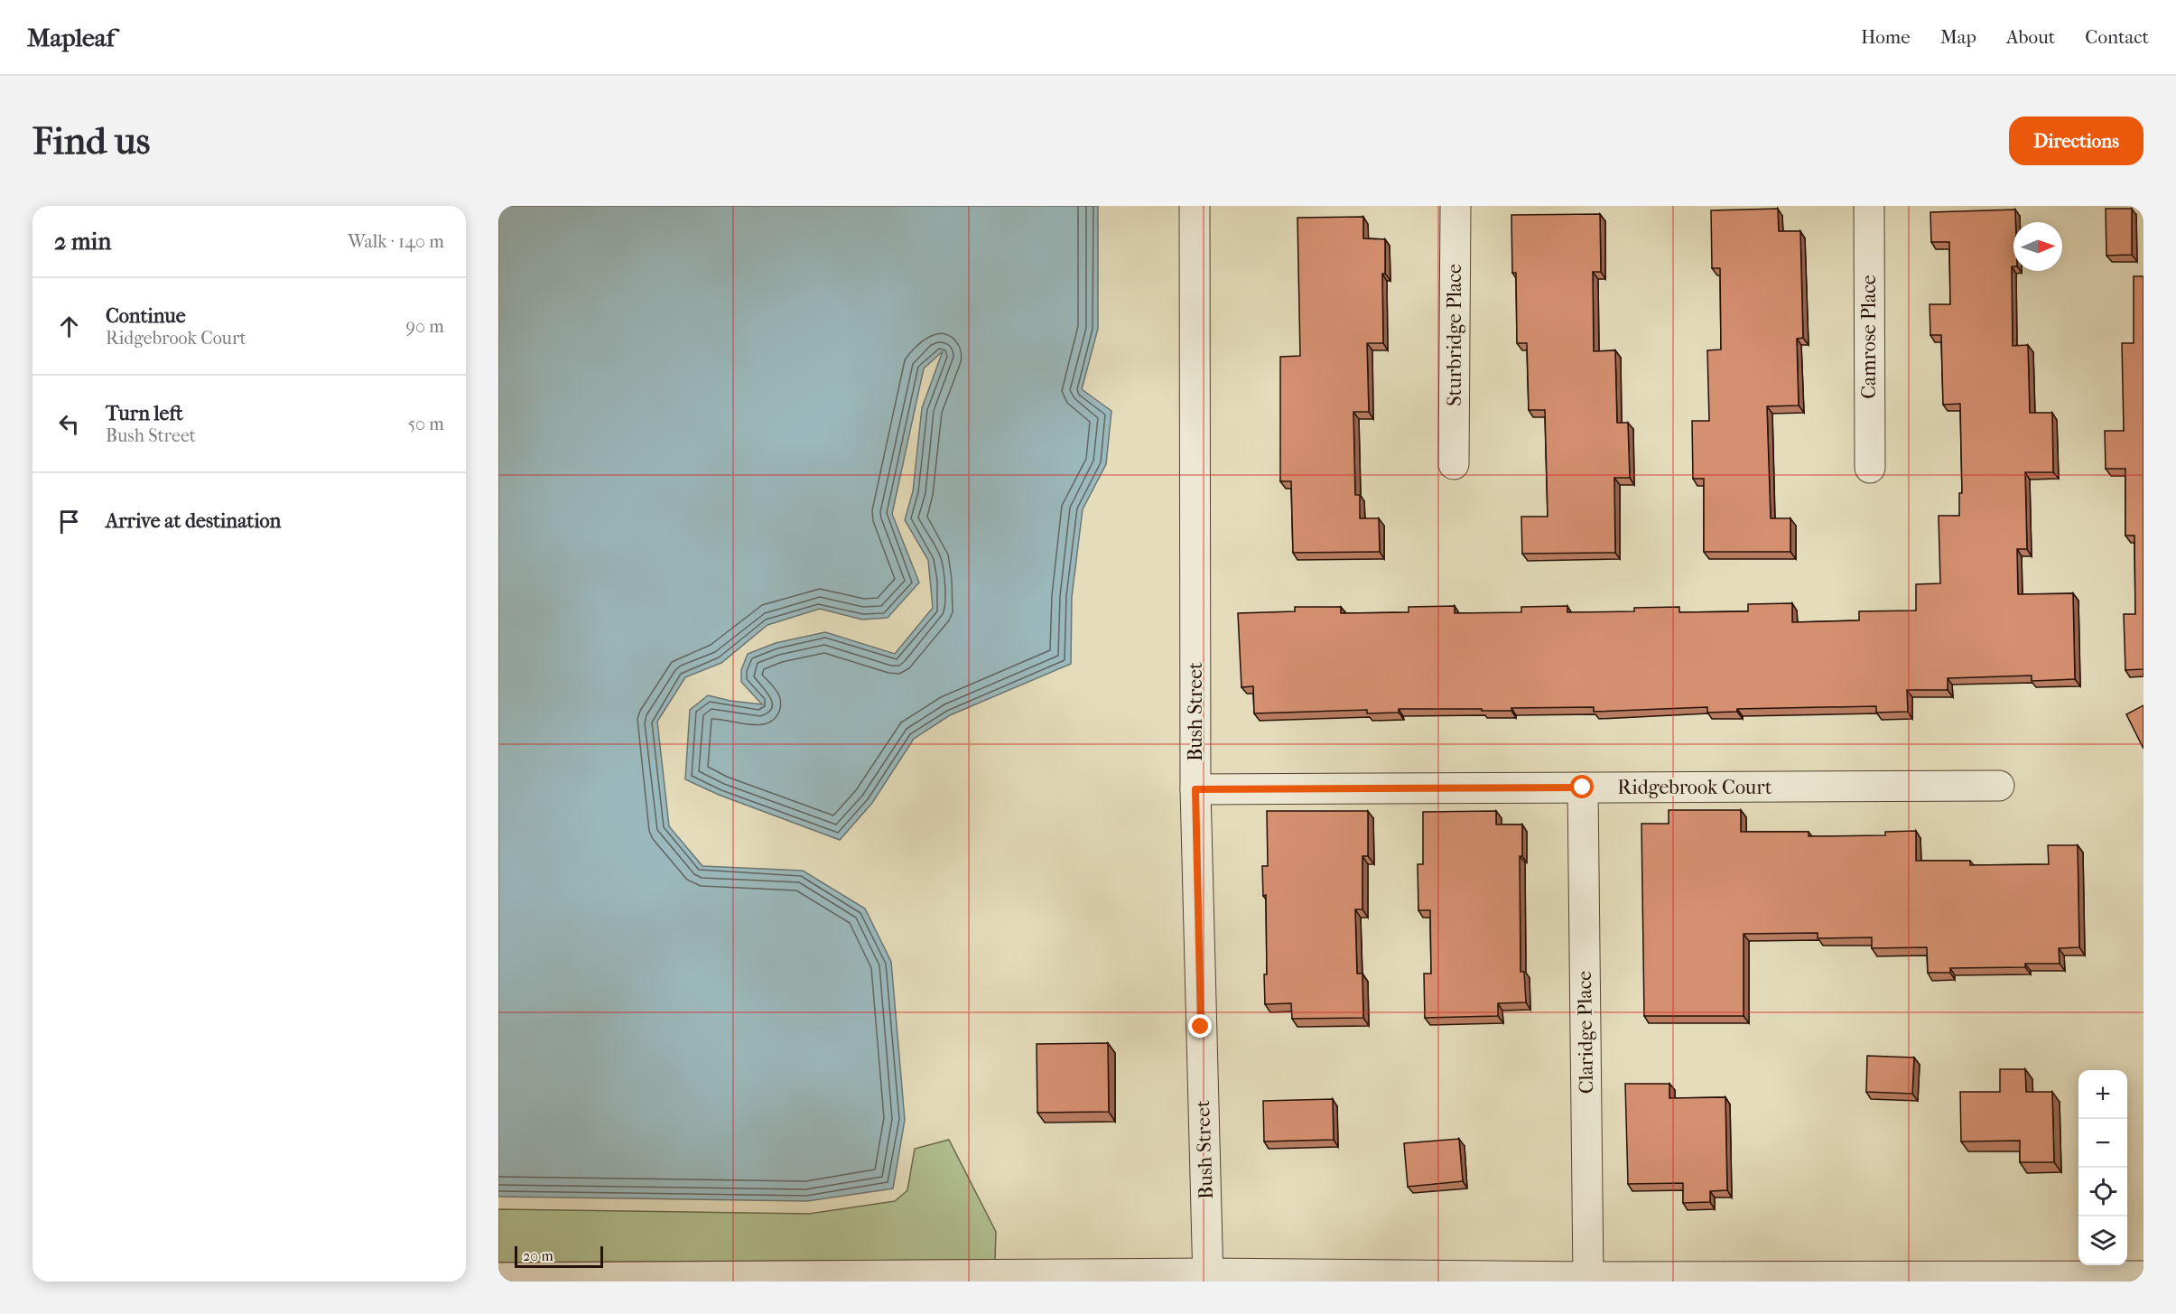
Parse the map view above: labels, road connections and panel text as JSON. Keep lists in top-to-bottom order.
{
  "streets": {
    "street": [
      "Sturbridge Place",
      "Camrose Place",
      "Bush Street",
      "Ridgebrook Court",
      "Claridge Place"
    ]
  },
  "crossings": [
    ["Bush Street", "Ridgebrook Court"],
    ["Ridgebrook Court", "Claridge Place"]
  ],
  "scale_bar": "20 m",
  "north": "right",
  "page": {
    "header": "Mapleaf",
    "nav": [
      "Home",
      "Map",
      "About",
      "Contact"
    ],
    "buttons": "Directions",
    "title": "Find us",
    "heading": ["2 min", "Walk · 140 m"],
    "list": [
      ["Continue", "Ridgebrook Court", "90 m"],
      ["Turn left", "Bush Street", "50 m"],
      "Arrive at destination"
    ],
    "map_buttons": ["+", "−"],
    "scale": "20 m"
  }
}
